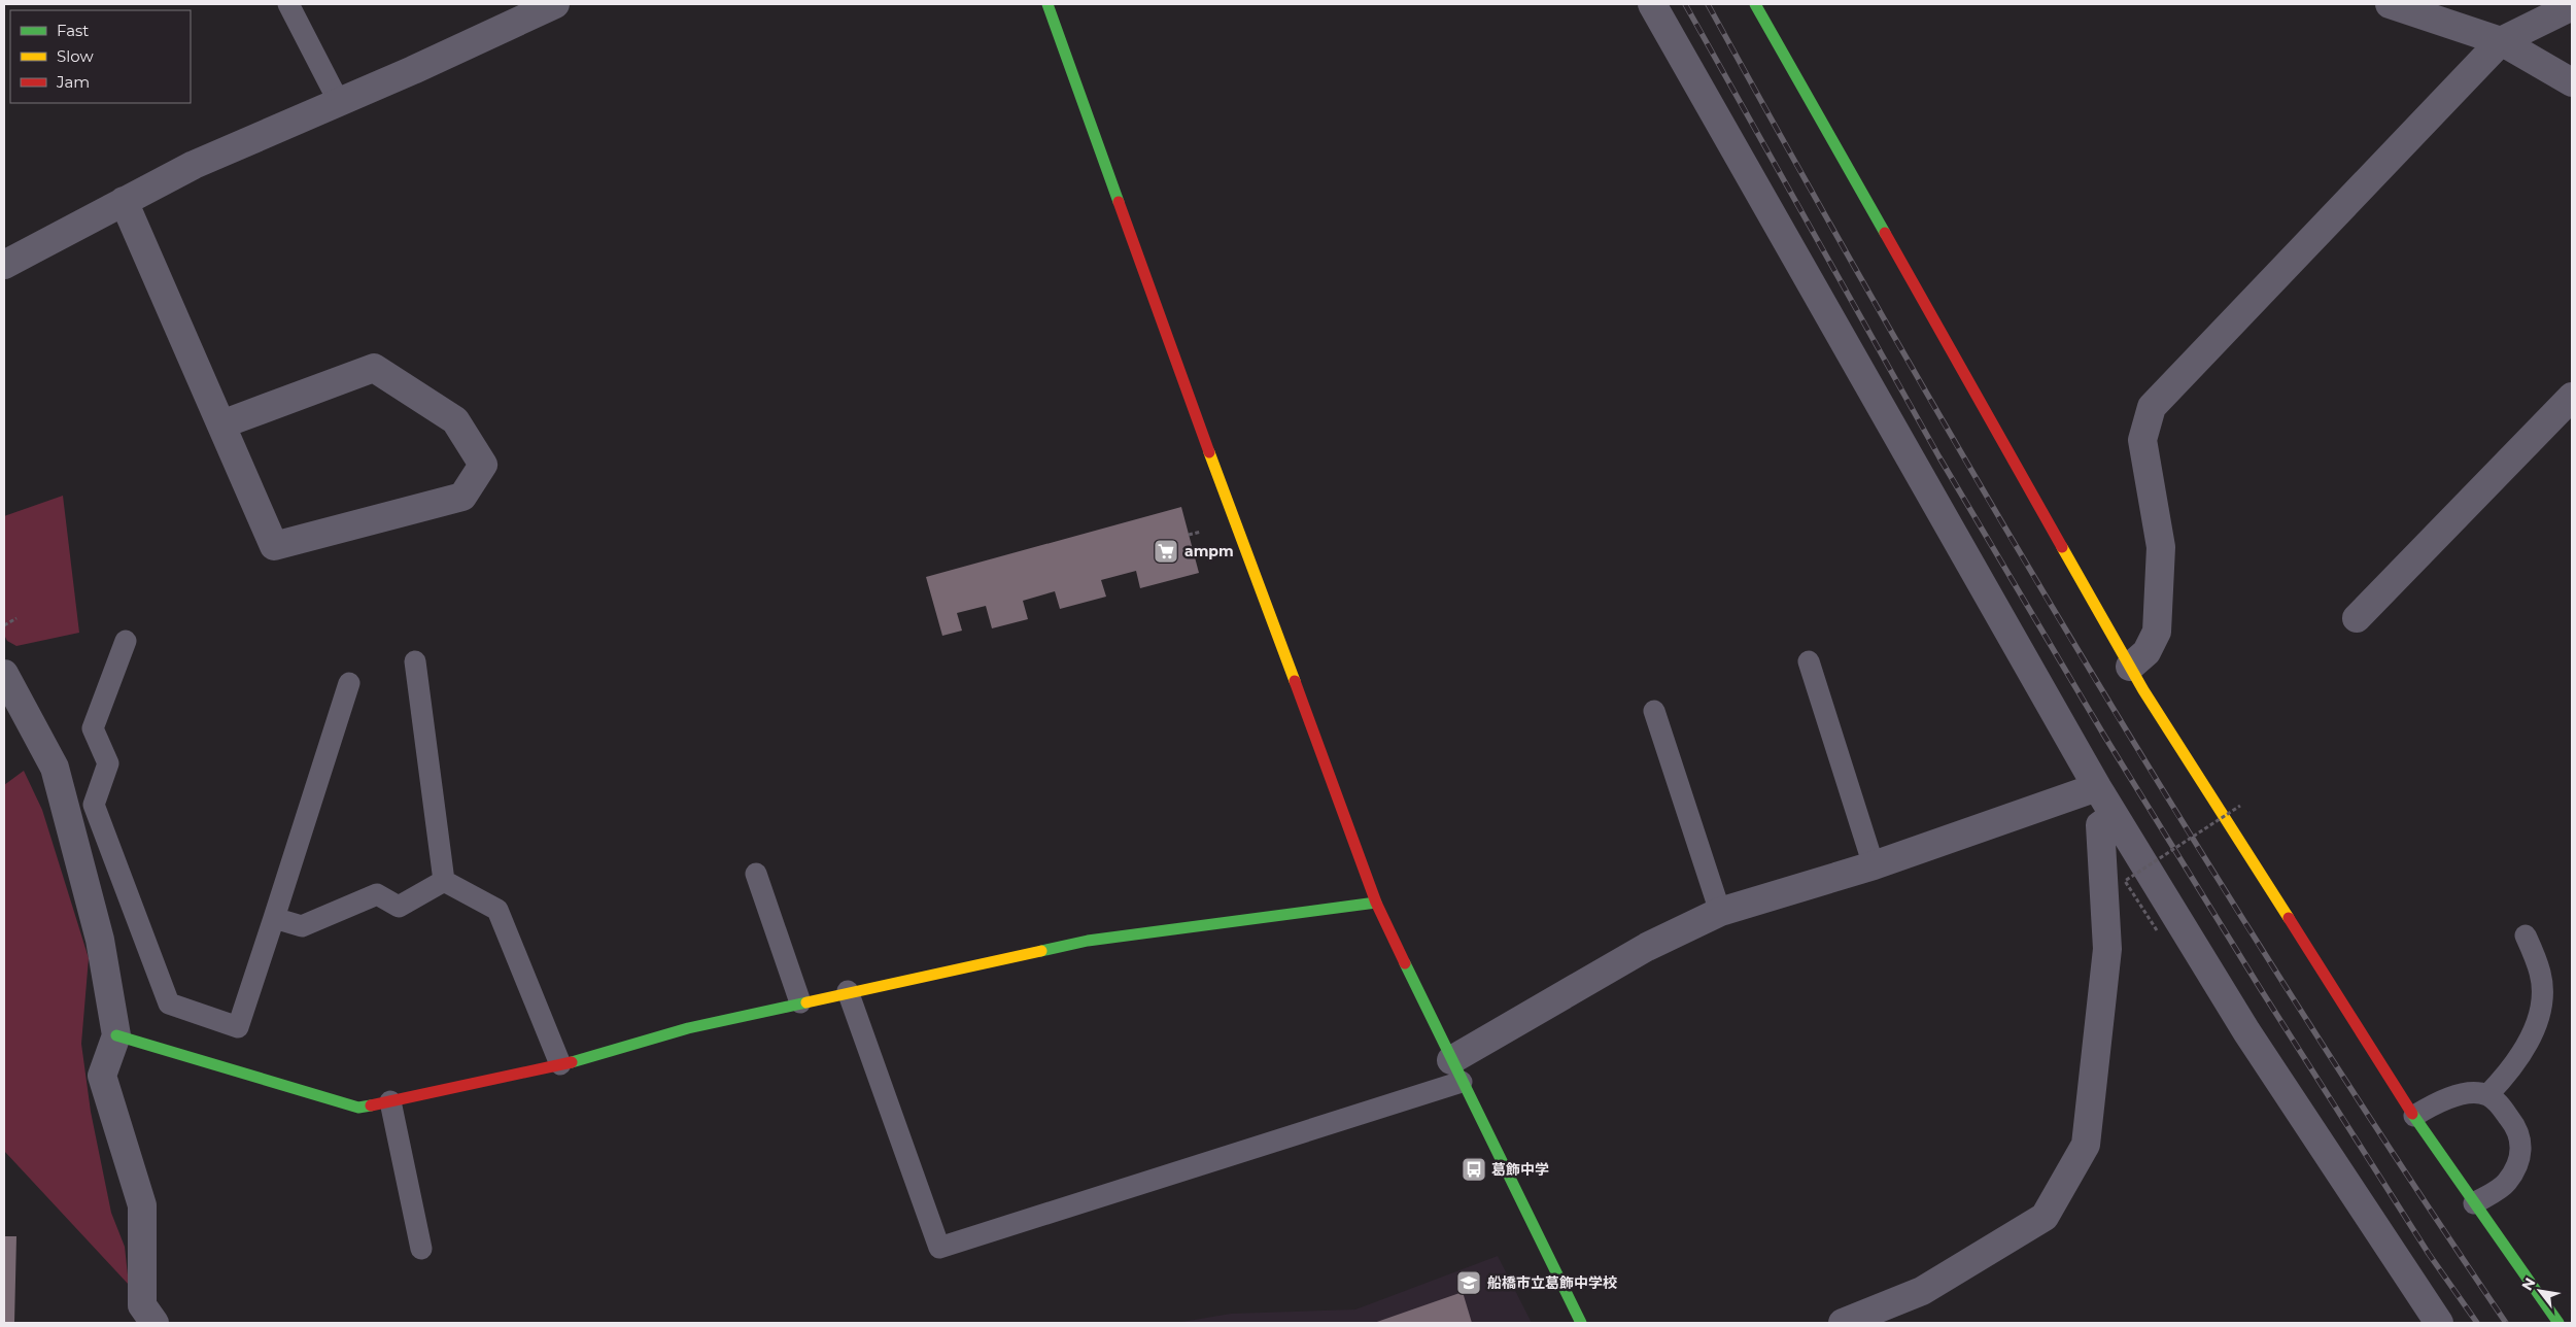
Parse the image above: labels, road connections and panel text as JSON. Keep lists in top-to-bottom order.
{
  "places": {
    "supermarket": ["ampm"],
    "bus stop": ["葛飾中学"],
    "school or university": ["船橋市立葛飾中学校"]
  },
  "legend": ["Fast", "Slow", "Jam"],
  "north": "top left"
}
